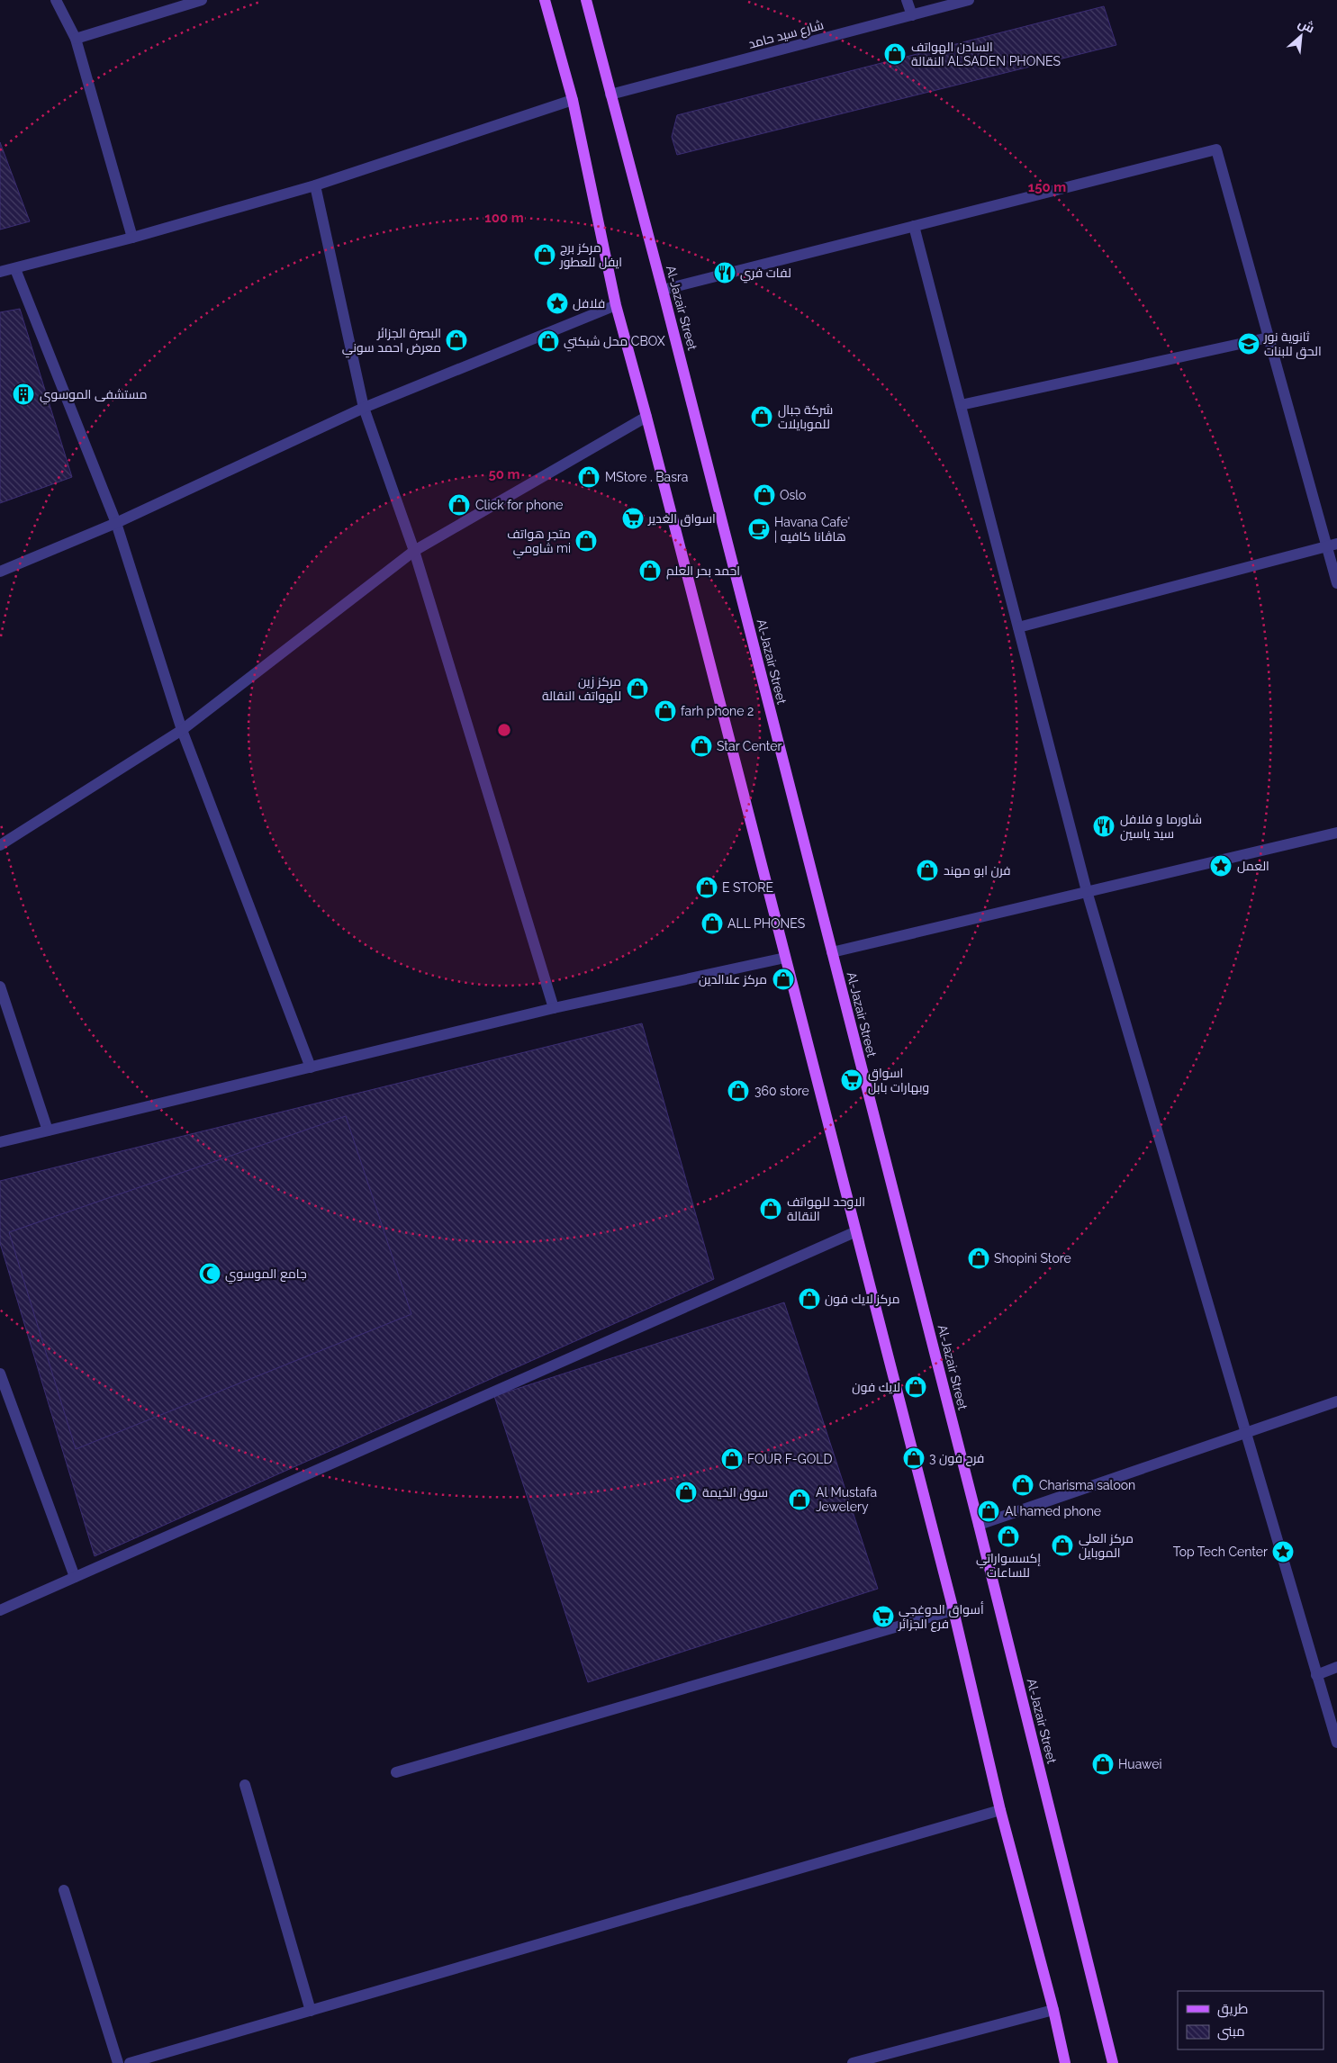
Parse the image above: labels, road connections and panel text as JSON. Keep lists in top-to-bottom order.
{
  "streets": {
    "main road": ["Al-Jazair Street"],
    "street": ["شارع سيد حامد"]
  },
  "crossings": [
    ["شارع سيد حامد", "Al-Jazair Street"]
  ],
  "places": {
    "shop": [
      "السادن الهواتف النقالة ALSADEN PHONES",
      "مركز برج ايفل للعطور",
      "البصرة الجزائر معرض احمد سوني",
      "محل شبكتي CBOX",
      "شركة جبال للموبايلات",
      "MStore . Basra",
      "Oslo",
      "Click for phone",
      "متجر هواتف شاومي mi",
      "احمد بحر العلم",
      "مركز زين للهواتف النقالة",
      "farh phone 2",
      "Star Center",
      "فرن ابو مهند",
      "E STORE",
      "ALL PHONES",
      "مركز علاالدين",
      "360 store",
      "الاوحد للهواتف النقالة",
      "Shopini Store",
      "مركز لايك فون",
      "لايك فون",
      "فرح فون 3",
      "FOUR F-GOLD",
      "Charisma saloon",
      "سوق الخيمة",
      "Al Mustafa Jewelery",
      "Al hamed phone",
      "إكسسواراتي للساعات",
      "مركز العلي الموبايل",
      "Huawei"
    ],
    "restaurant": ["لفات فري", "شاورما و فلافل سيد ياسين"],
    "place": ["فلافل", "العمل", "Top Tech Center"],
    "school or university": ["ثانوية نور الحق للبنات"],
    "building": ["مستشفى الموسوي"],
    "supermarket": ["اسواق الغدير", "اسواق وبهارات بابل", "أسواق الدوغجي فرع الجزائر"],
    "cafe": ["Havana Cafe' | هاڤانا كافيه"],
    "mosque": ["جامع الموسوي"]
  },
  "legend": ["طريق", "مبنى"],
  "north": "top right",
  "rings": ["150 m", "100 m", "50 m"]
}
